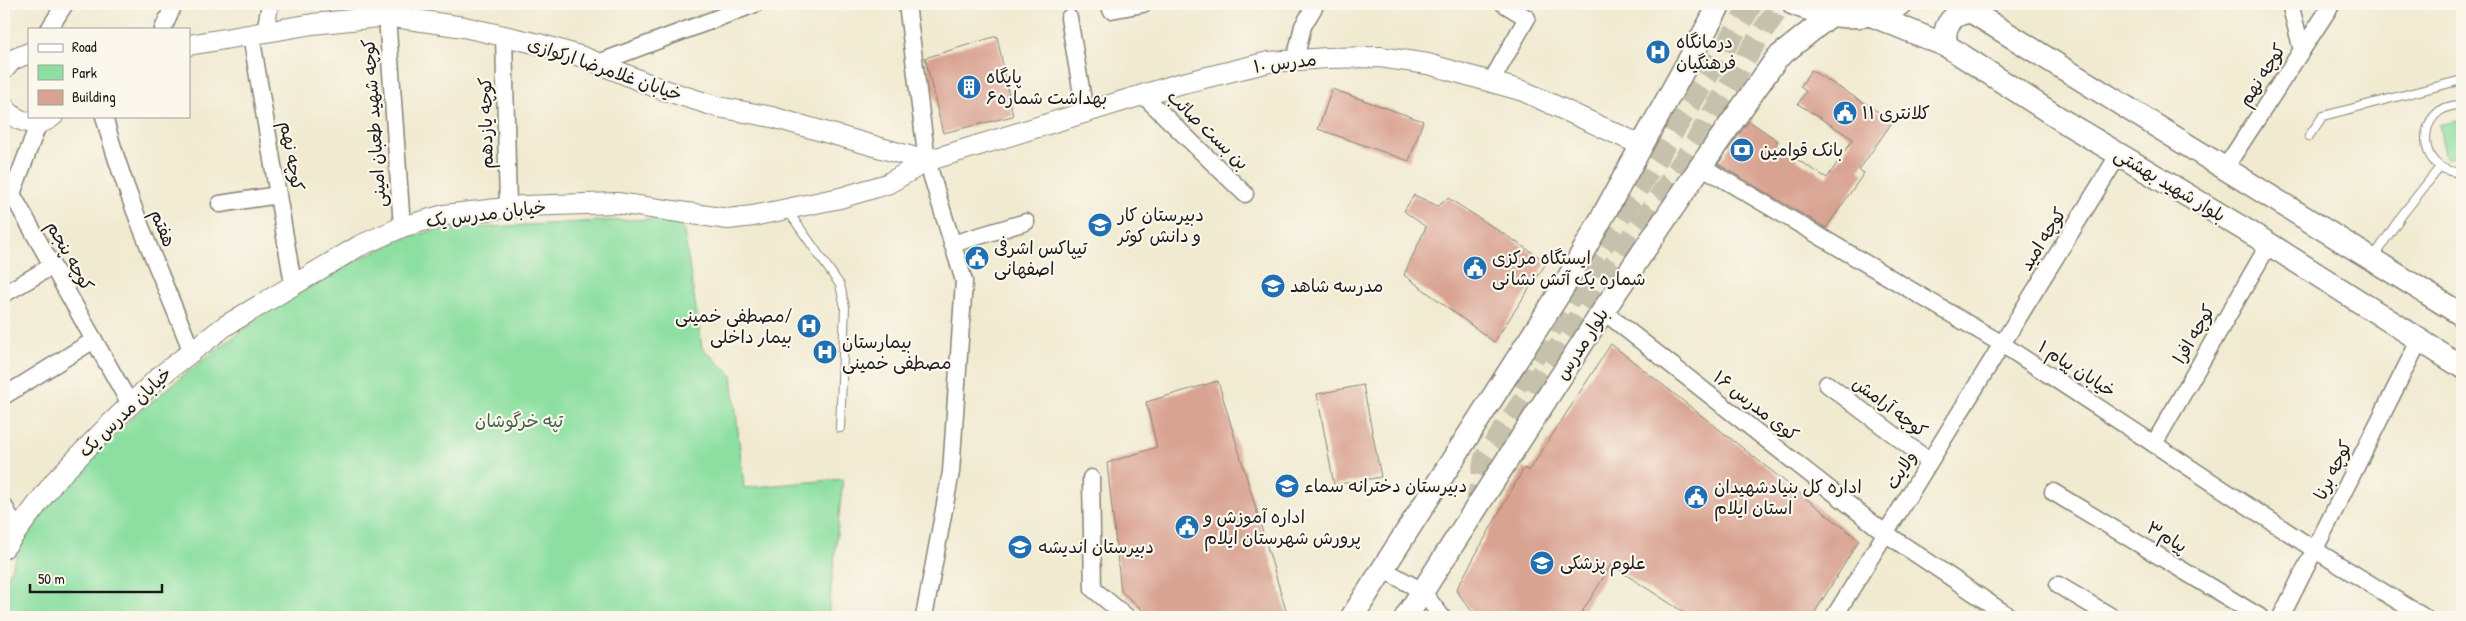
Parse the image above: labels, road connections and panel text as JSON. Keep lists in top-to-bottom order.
{
  "streets": {
    "main road": ["بلوار شهید بهشتی", "بلوار مدرس"],
    "street": [
      "مدرس ۱۰",
      "خیابان غلامرضا ارکوازی",
      "کوچه نهم",
      "کوچه شهید طعبان امینی",
      "کوچه یازدهم",
      "بن بست صائب",
      "خیابان مدرس یک",
      "هفتم",
      "کوچه امید",
      "کوچه پنجم",
      "کوچه افرا",
      "خیابان پیام ۱",
      "کوی مدرس ۱۶",
      "کوچه آرامش",
      "ولایت",
      "کوچه برنا",
      "پیام۳"
    ]
  },
  "crossings": [
    ["مدرس ۱۰", "خیابان غلامرضا ارکوازی"],
    ["مدرس ۱۰", "بن بست صائب"],
    ["مدرس ۱۰", "خیابان مدرس یک"],
    ["خیابان غلامرضا ارکوازی", "کوچه نهم"],
    ["خیابان غلامرضا ارکوازی", "کوچه شهید طعبان امینی"],
    ["خیابان غلامرضا ارکوازی", "کوچه یازدهم"],
    ["خیابان غلامرضا ارکوازی", "خیابان مدرس یک"],
    ["کوچه نهم", "خیابان مدرس یک"],
    ["کوچه شهید طعبان امینی", "خیابان مدرس یک"],
    ["کوچه یازدهم", "خیابان مدرس یک"],
    ["بلوار شهید بهشتی", "کوچه امید"],
    ["بلوار شهید بهشتی", "کوچه افرا"],
    ["بلوار شهید بهشتی", "کوچه برنا"],
    ["خیابان مدرس یک", "هفتم"],
    ["خیابان مدرس یک", "کوچه پنجم"],
    ["کوچه امید", "خیابان پیام ۱"],
    ["کوچه امید", "ولایت"],
    ["کوچه افرا", "خیابان پیام ۱"],
    ["بلوار مدرس", "خیابان پیام ۱"],
    ["بلوار مدرس", "کوی مدرس ۱۶"],
    ["خیابان پیام ۱", "ولایت"],
    ["خیابان پیام ۱", "کوچه برنا"],
    ["کوی مدرس ۱۶", "ولایت"],
    ["کوچه آرامش", "ولایت"]
  ],
  "parks": ["تپه خرگوشان"],
  "places": {
    "hospital": ["درمانگاه فرهنگیان", "مصطفی خمینی/ بیمار داخلی", "بیمارستان مصطفی خمینی"],
    "building": ["پایگاه بهداشت شماره۶"],
    "public building": [
      "کلانتری ۱۱",
      "تیپاکس اشرفی اصفهانی",
      "ایستگاه مرکزی شماره یک آتش نشانی",
      "اداره کل بنیادشهیدان استان ایلام",
      "اداره آموزش و پرورش شهرستان ایلام"
    ],
    "bank": ["بانک قوامین"],
    "school or university": [
      "دبیرستان کار و دانش کوثر",
      "مدرسه شاهد",
      "دبیرستان دخترانه سماء",
      "دبیرستان اندیشه",
      "علوم پزشکی"
    ]
  },
  "legend": ["Road", "Park", "Building"],
  "scale_bar": "50 m"
}
